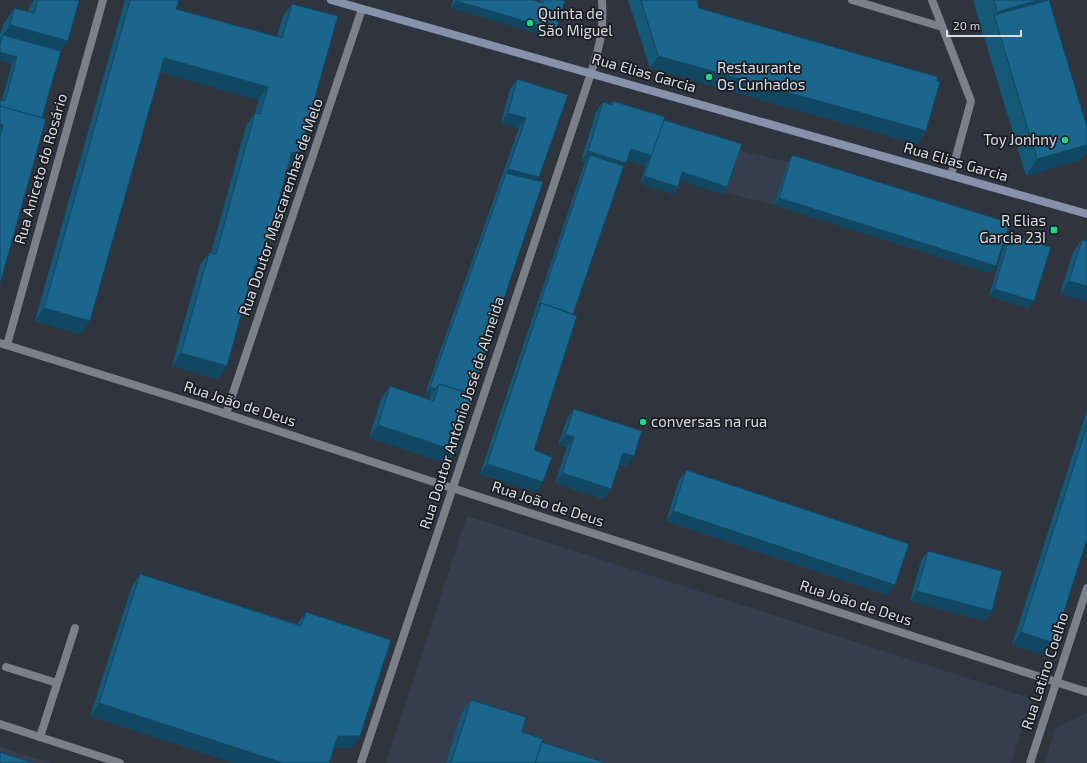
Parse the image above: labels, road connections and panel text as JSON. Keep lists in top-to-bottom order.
{
  "streets": {
    "main road": ["Rua Elias Garcia"],
    "street": [
      "Rua Aniceto do Rosário",
      "Rua Doutor Mascarenhas de Melo",
      "Rua João de Deus",
      "Rua Doutor António José de Almeida",
      "Rua Latino Coelho"
    ]
  },
  "crossings": [
    ["Rua Elias Garcia", "Rua Doutor Mascarenhas de Melo"],
    ["Rua Elias Garcia", "Rua Doutor António José de Almeida"],
    ["Rua Aniceto do Rosário", "Rua João de Deus"],
    ["Rua Doutor Mascarenhas de Melo", "Rua João de Deus"],
    ["Rua João de Deus", "Rua Doutor António José de Almeida"],
    ["Rua João de Deus", "Rua Latino Coelho"]
  ],
  "places": {
    "other": [
      "Quinta de São Miguel",
      "Restaurante Os Cunhados",
      "Toy Jonhny",
      "conversas na rua"
    ],
    "transit": ["R Elias Garcia 23I"]
  },
  "scale_bar": "20 m"
}
